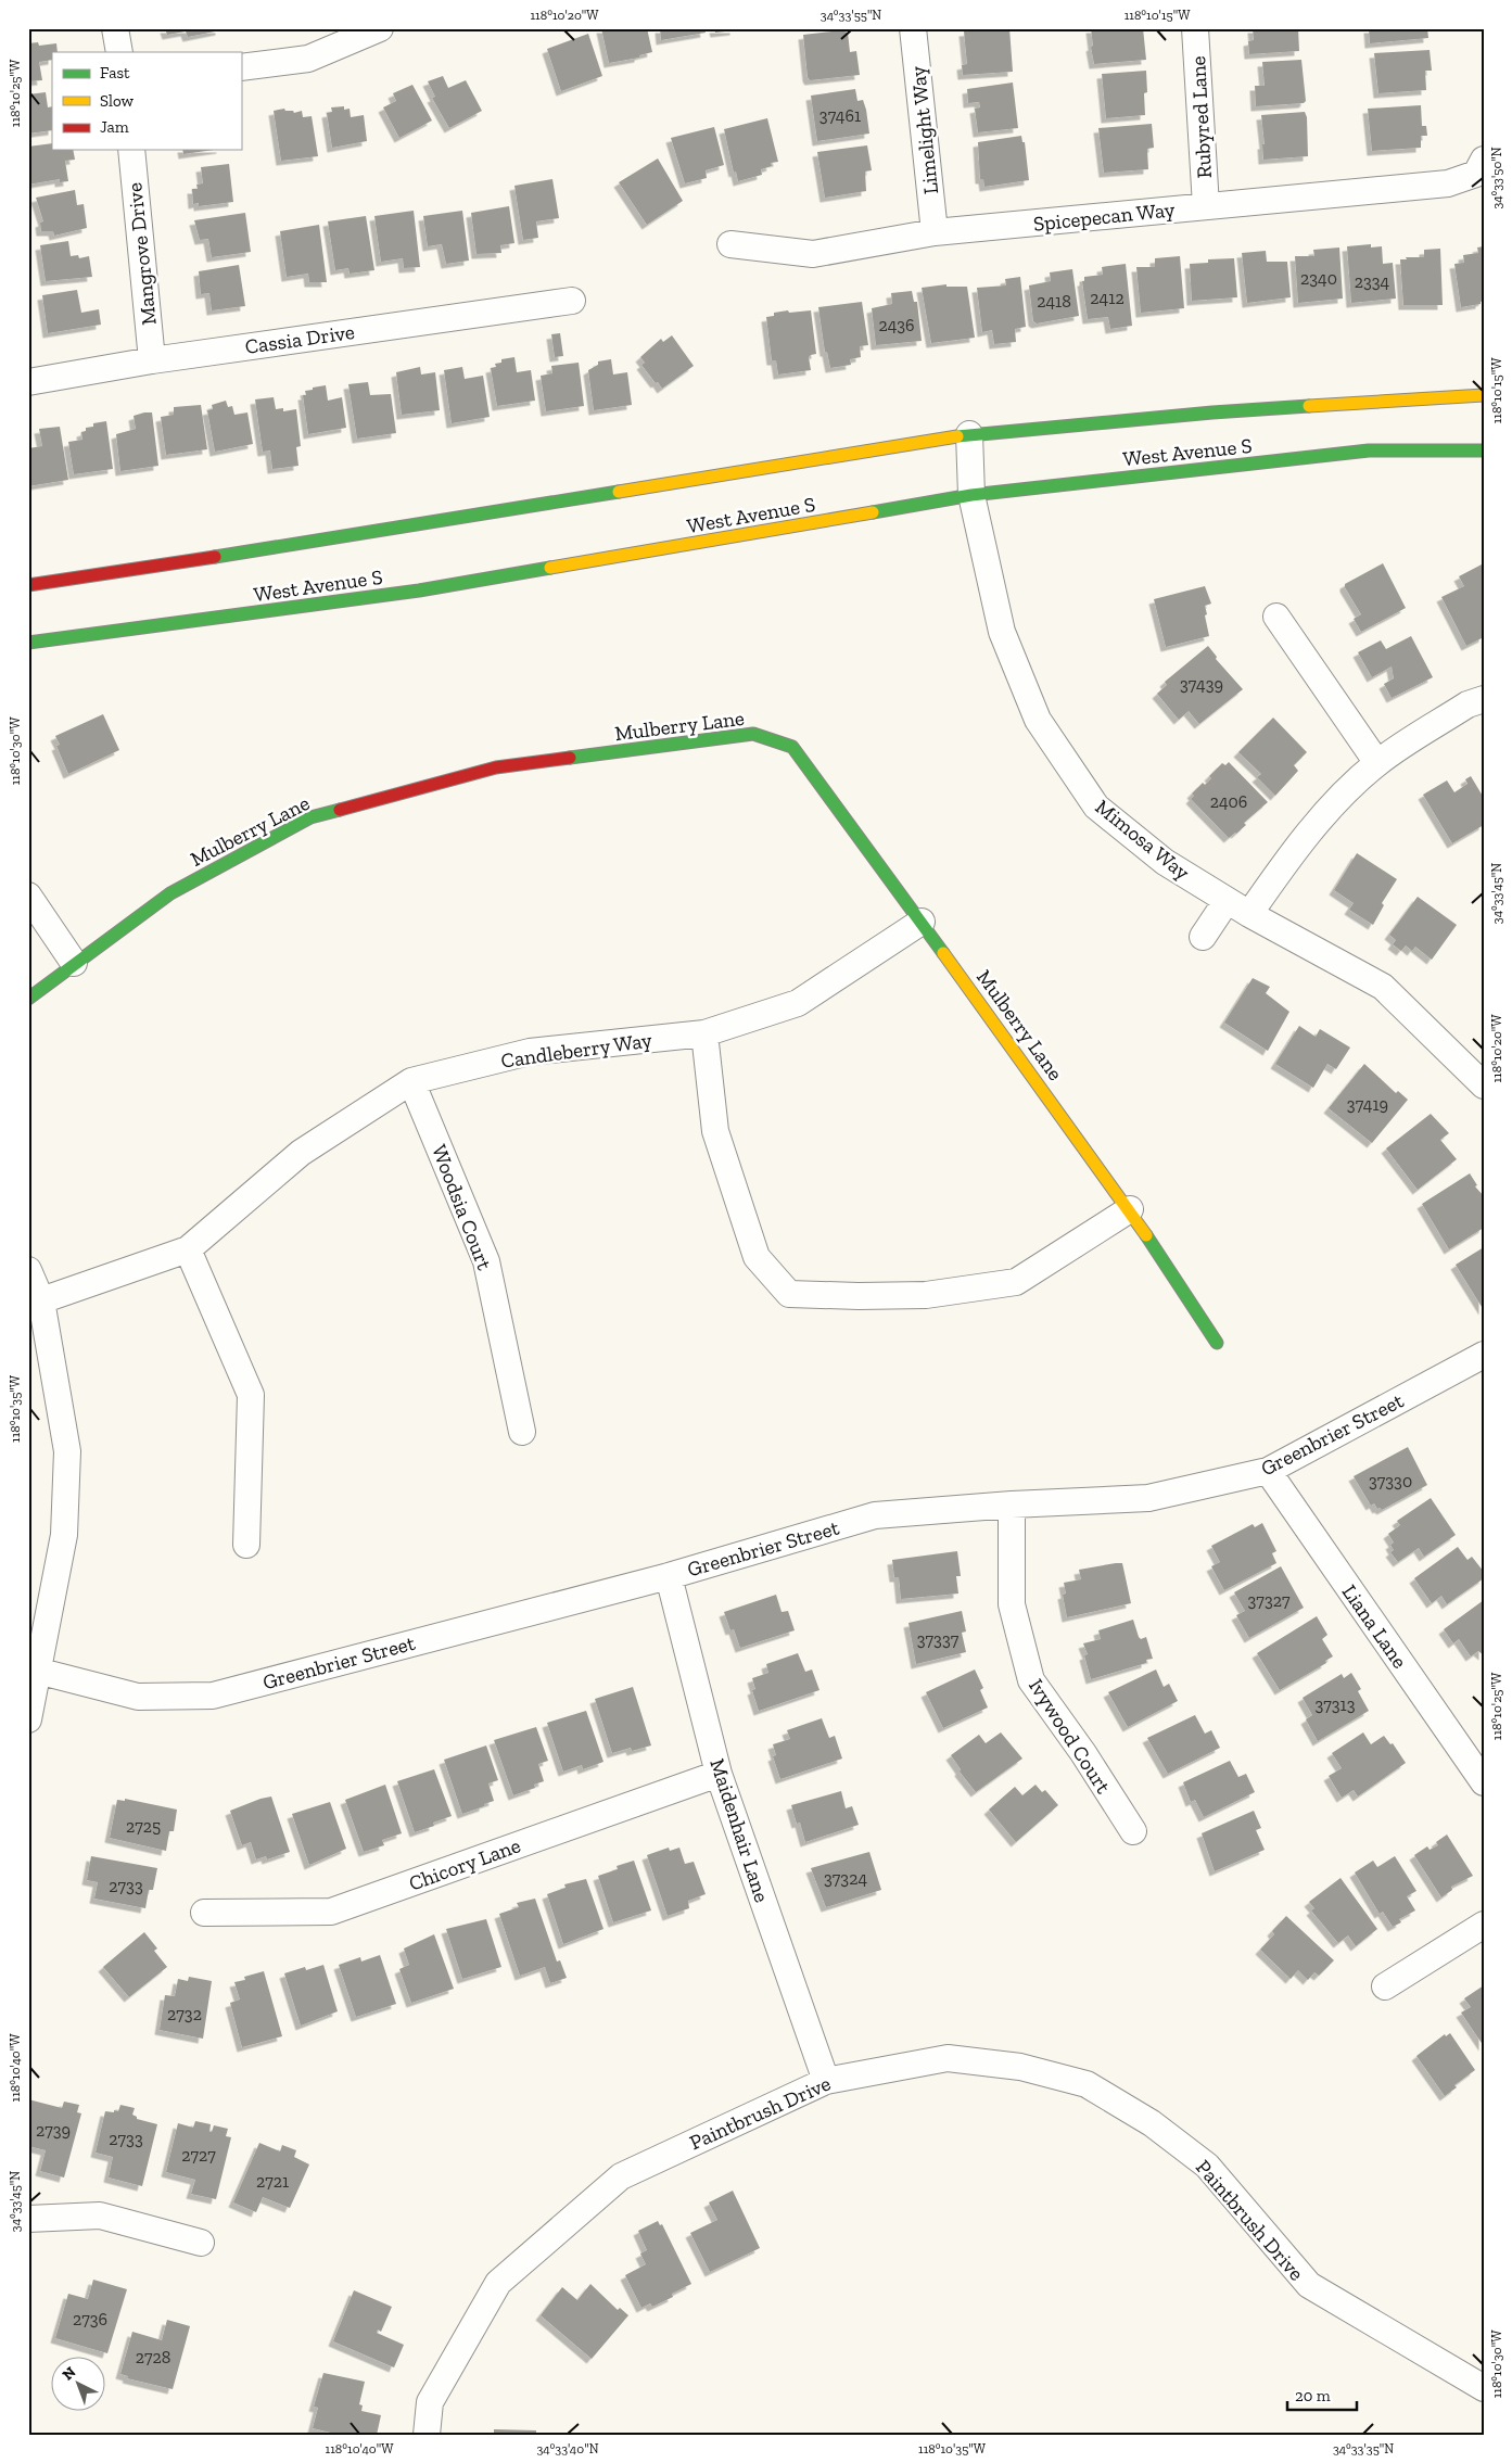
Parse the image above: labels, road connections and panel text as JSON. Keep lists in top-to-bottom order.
{
  "streets": {
    "street": [
      "Rubyred Lane",
      "Limelight Way",
      "Spicepecan Way",
      "Mangrove Drive",
      "Cassia Drive",
      "West Avenue S",
      "Mulberry Lane",
      "Mimosa Way",
      "Candleberry Way",
      "Woodsia Court",
      "Greenbrier Street",
      "Liana Lane",
      "Ivywood Court",
      "Maidenhair Lane",
      "Chicory Lane",
      "Paintbrush Drive"
    ]
  },
  "crossings": [
    ["Rubyred Lane", "Spicepecan Way"],
    ["Limelight Way", "Spicepecan Way"],
    ["Mangrove Drive", "Cassia Drive"],
    ["West Avenue S", "Mimosa Way"],
    ["Mulberry Lane", "Candleberry Way"],
    ["Candleberry Way", "Woodsia Court"],
    ["Greenbrier Street", "Liana Lane"],
    ["Greenbrier Street", "Ivywood Court"],
    ["Greenbrier Street", "Maidenhair Lane"],
    ["Maidenhair Lane", "Chicory Lane"],
    ["Maidenhair Lane", "Paintbrush Drive"]
  ],
  "house_numbers": [
    "37461",
    "2340",
    "2334",
    "2412",
    "2418",
    "2436",
    "37439",
    "2406",
    "37419",
    "37330",
    "37327",
    "37337",
    "37313",
    "2725",
    "37324",
    "2733",
    "2732",
    "2739",
    "2733",
    "2727",
    "2721",
    "2736",
    "2728"
  ],
  "legend": ["Fast", "Slow", "Jam"],
  "scale_bar": "20 m",
  "north": "top left",
  "coordinates": [
    "118°10'20\"W",
    "34°33'55\"N",
    "118°10'15\"W",
    "118°10'25\"W",
    "34°33'50\"N",
    "118°10'30\"W",
    "34°33'45\"N",
    "118°10'35\"W",
    "118°10'40\"W",
    "34°33'40\"N",
    "34°33'35\"N"
  ]
}
